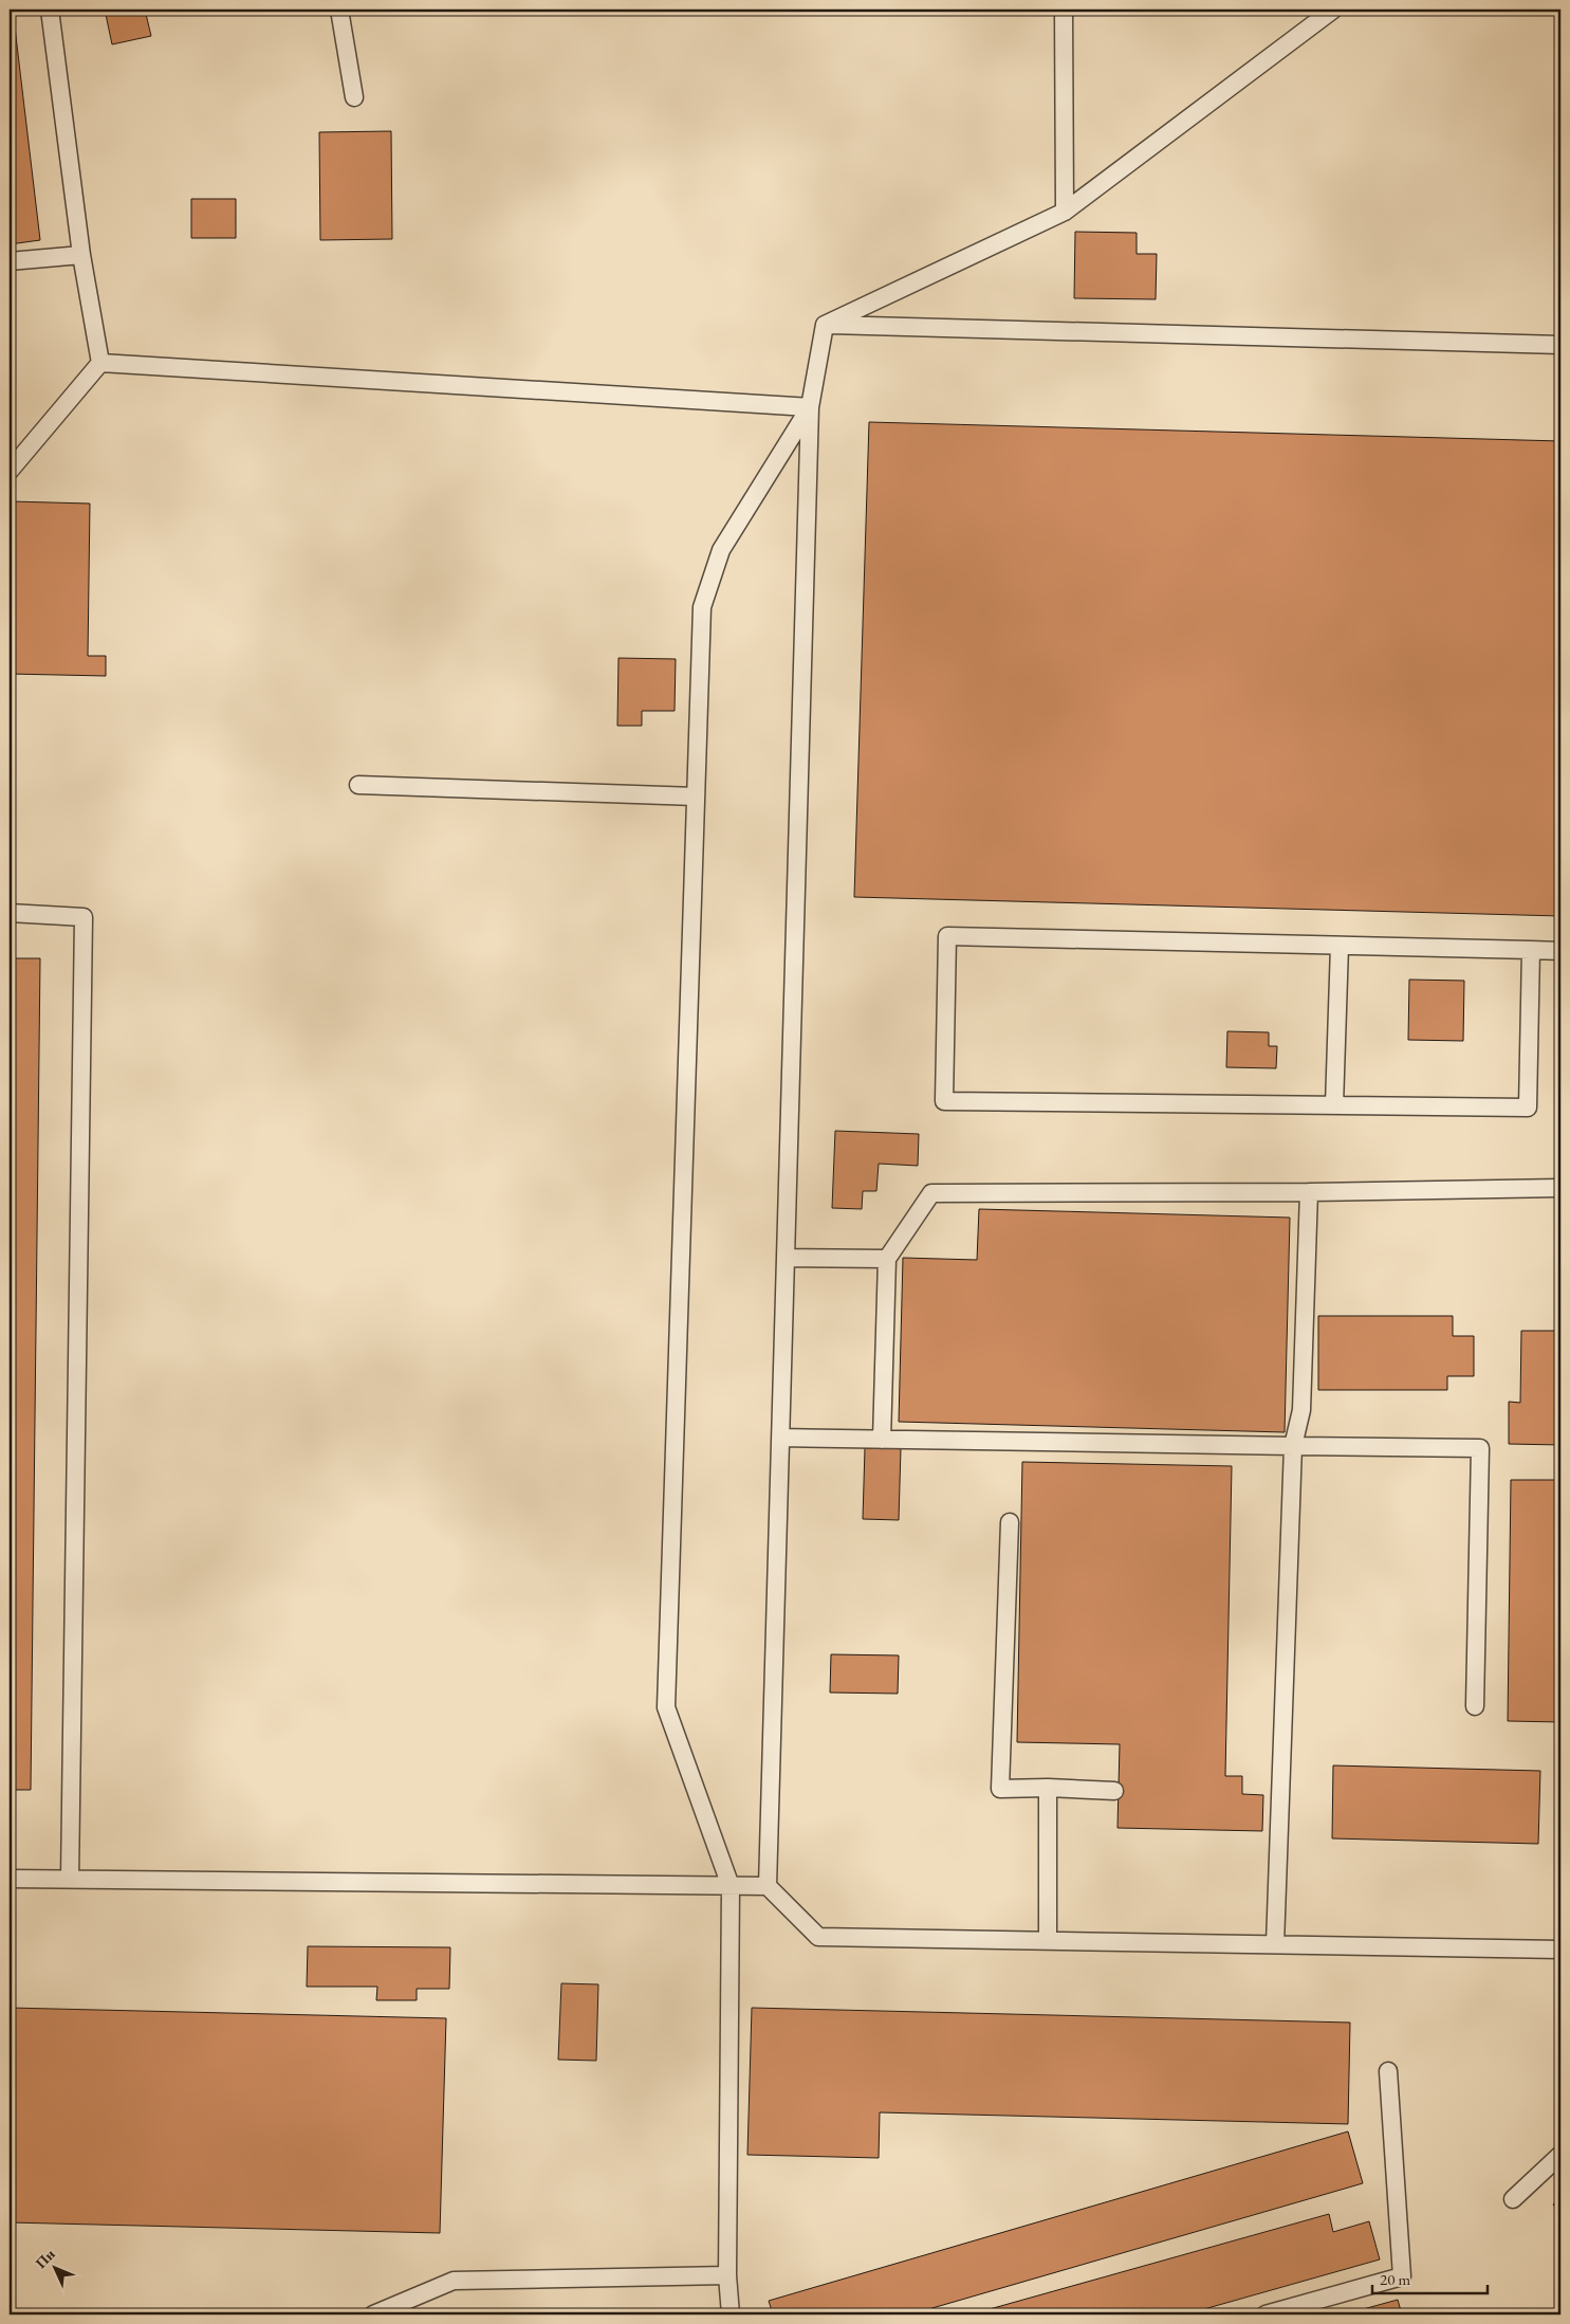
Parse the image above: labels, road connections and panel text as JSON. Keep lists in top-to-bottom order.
{
  "scale_bar": "20 m",
  "north": "top left"
}
